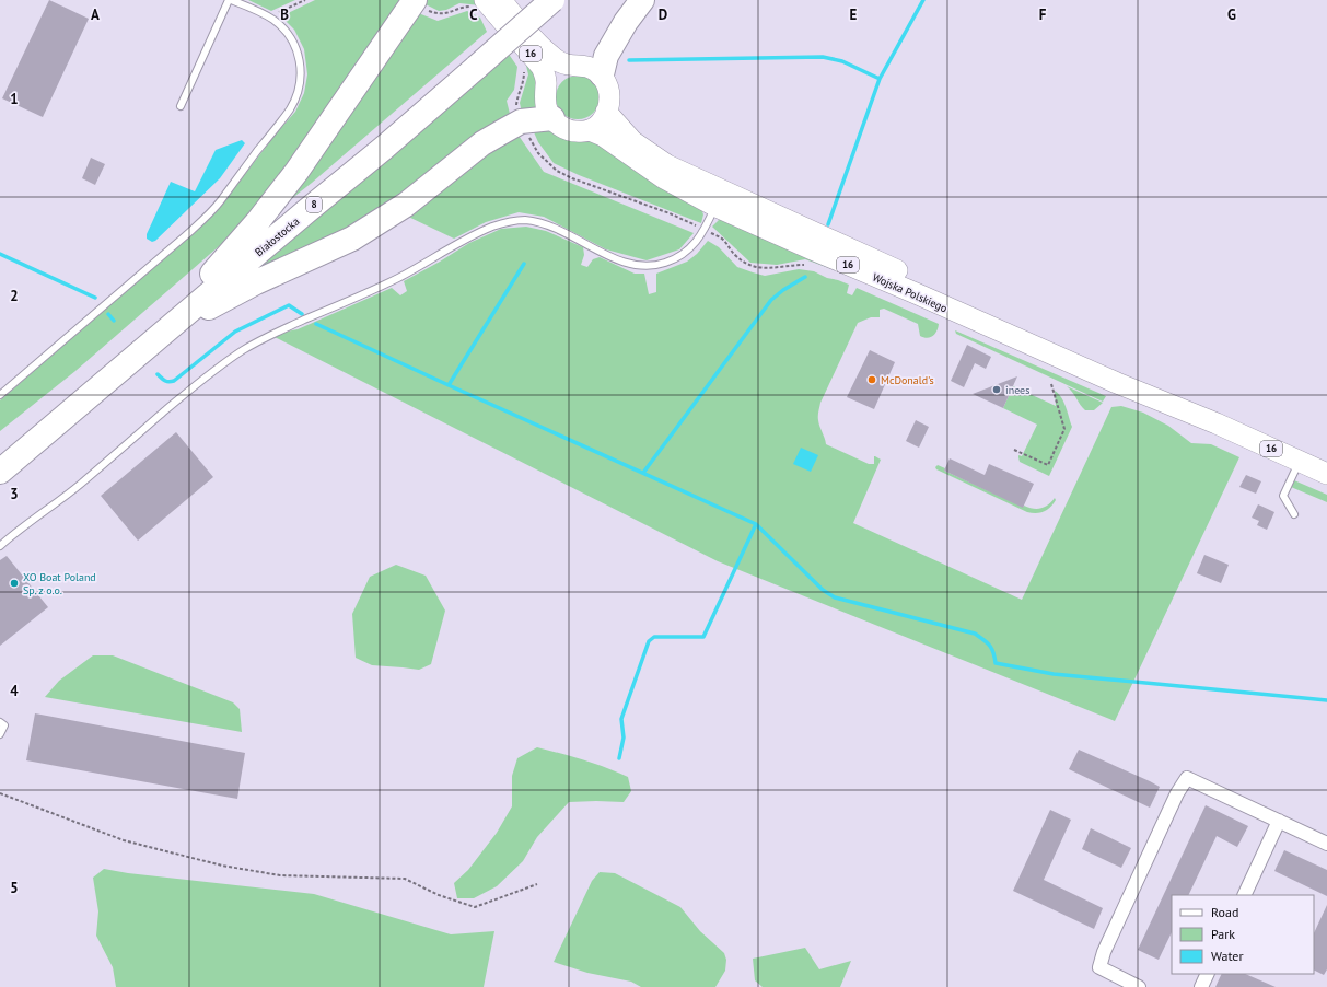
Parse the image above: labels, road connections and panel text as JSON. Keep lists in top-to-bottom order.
{
  "streets": {
    "highway": ["8", "Białostocka"],
    "main road": ["16", "Wojska Polskiego"]
  },
  "crossings": [
    ["16", "Wojska Polskiego"]
  ],
  "places": ["McDonald's", "inees", "XO Boat Poland Sp. z o.o."],
  "legend": ["Road", "Park", "Water"],
  "grid": {
    "columns": [
      "A",
      "B",
      "C",
      "D",
      "E",
      "F",
      "G"
    ],
    "rows": [
      "1",
      "2",
      "3",
      "4",
      "5"
    ]
  }
}
